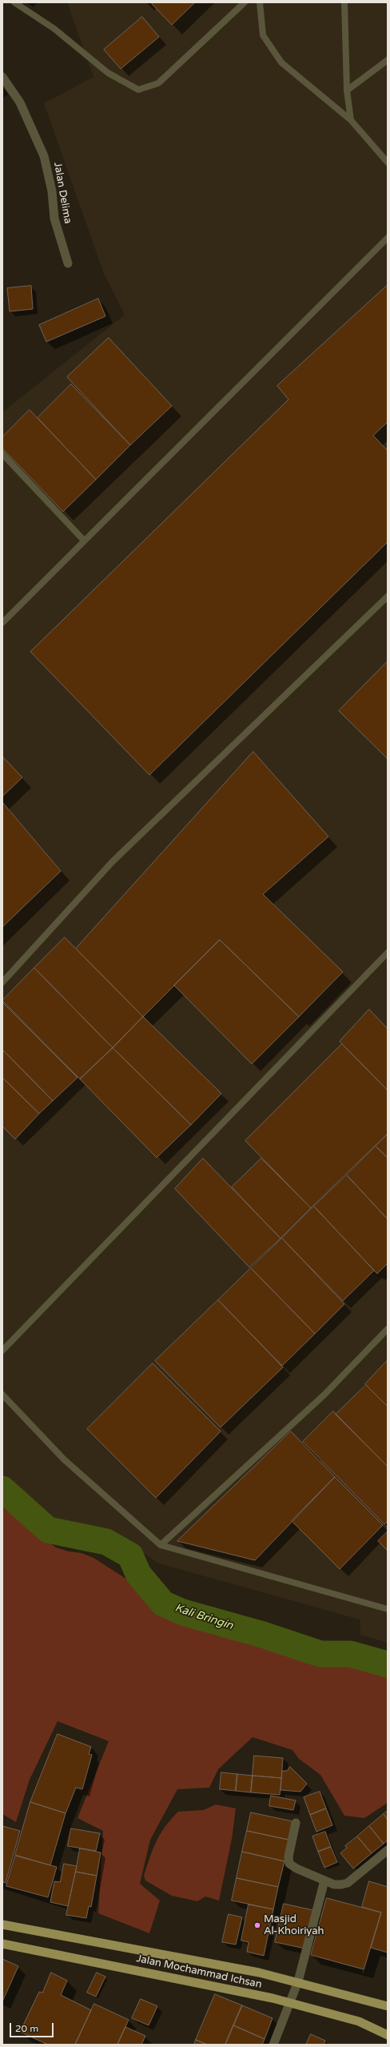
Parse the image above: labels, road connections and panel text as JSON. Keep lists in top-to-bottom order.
{
  "streets": {
    "main road": ["Jalan Mochammad Ichsan"],
    "street": ["Jalan Delima"]
  },
  "water": ["Kali Bringin"],
  "places": ["Masjid Al-Khoiriyah"],
  "scale_bar": "20 m"
}
